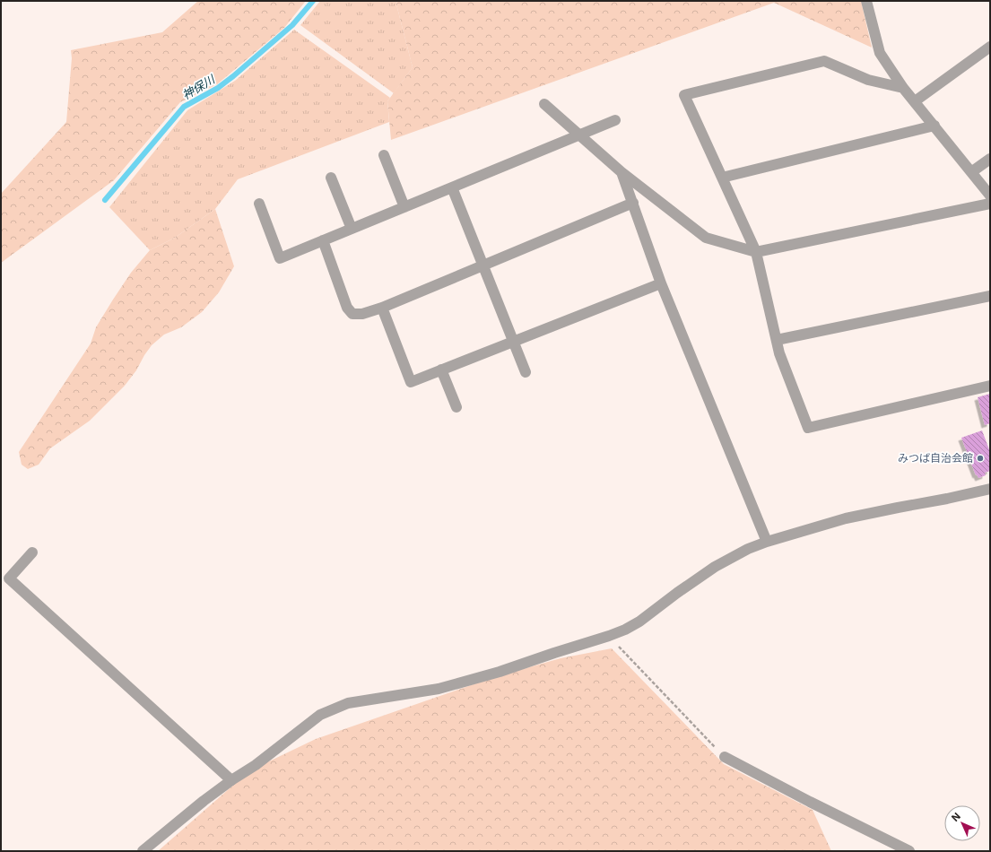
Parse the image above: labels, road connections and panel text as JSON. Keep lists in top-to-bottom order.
{
  "water": ["神保川"],
  "places": ["みつば自治会館"],
  "north": "top left"
}
